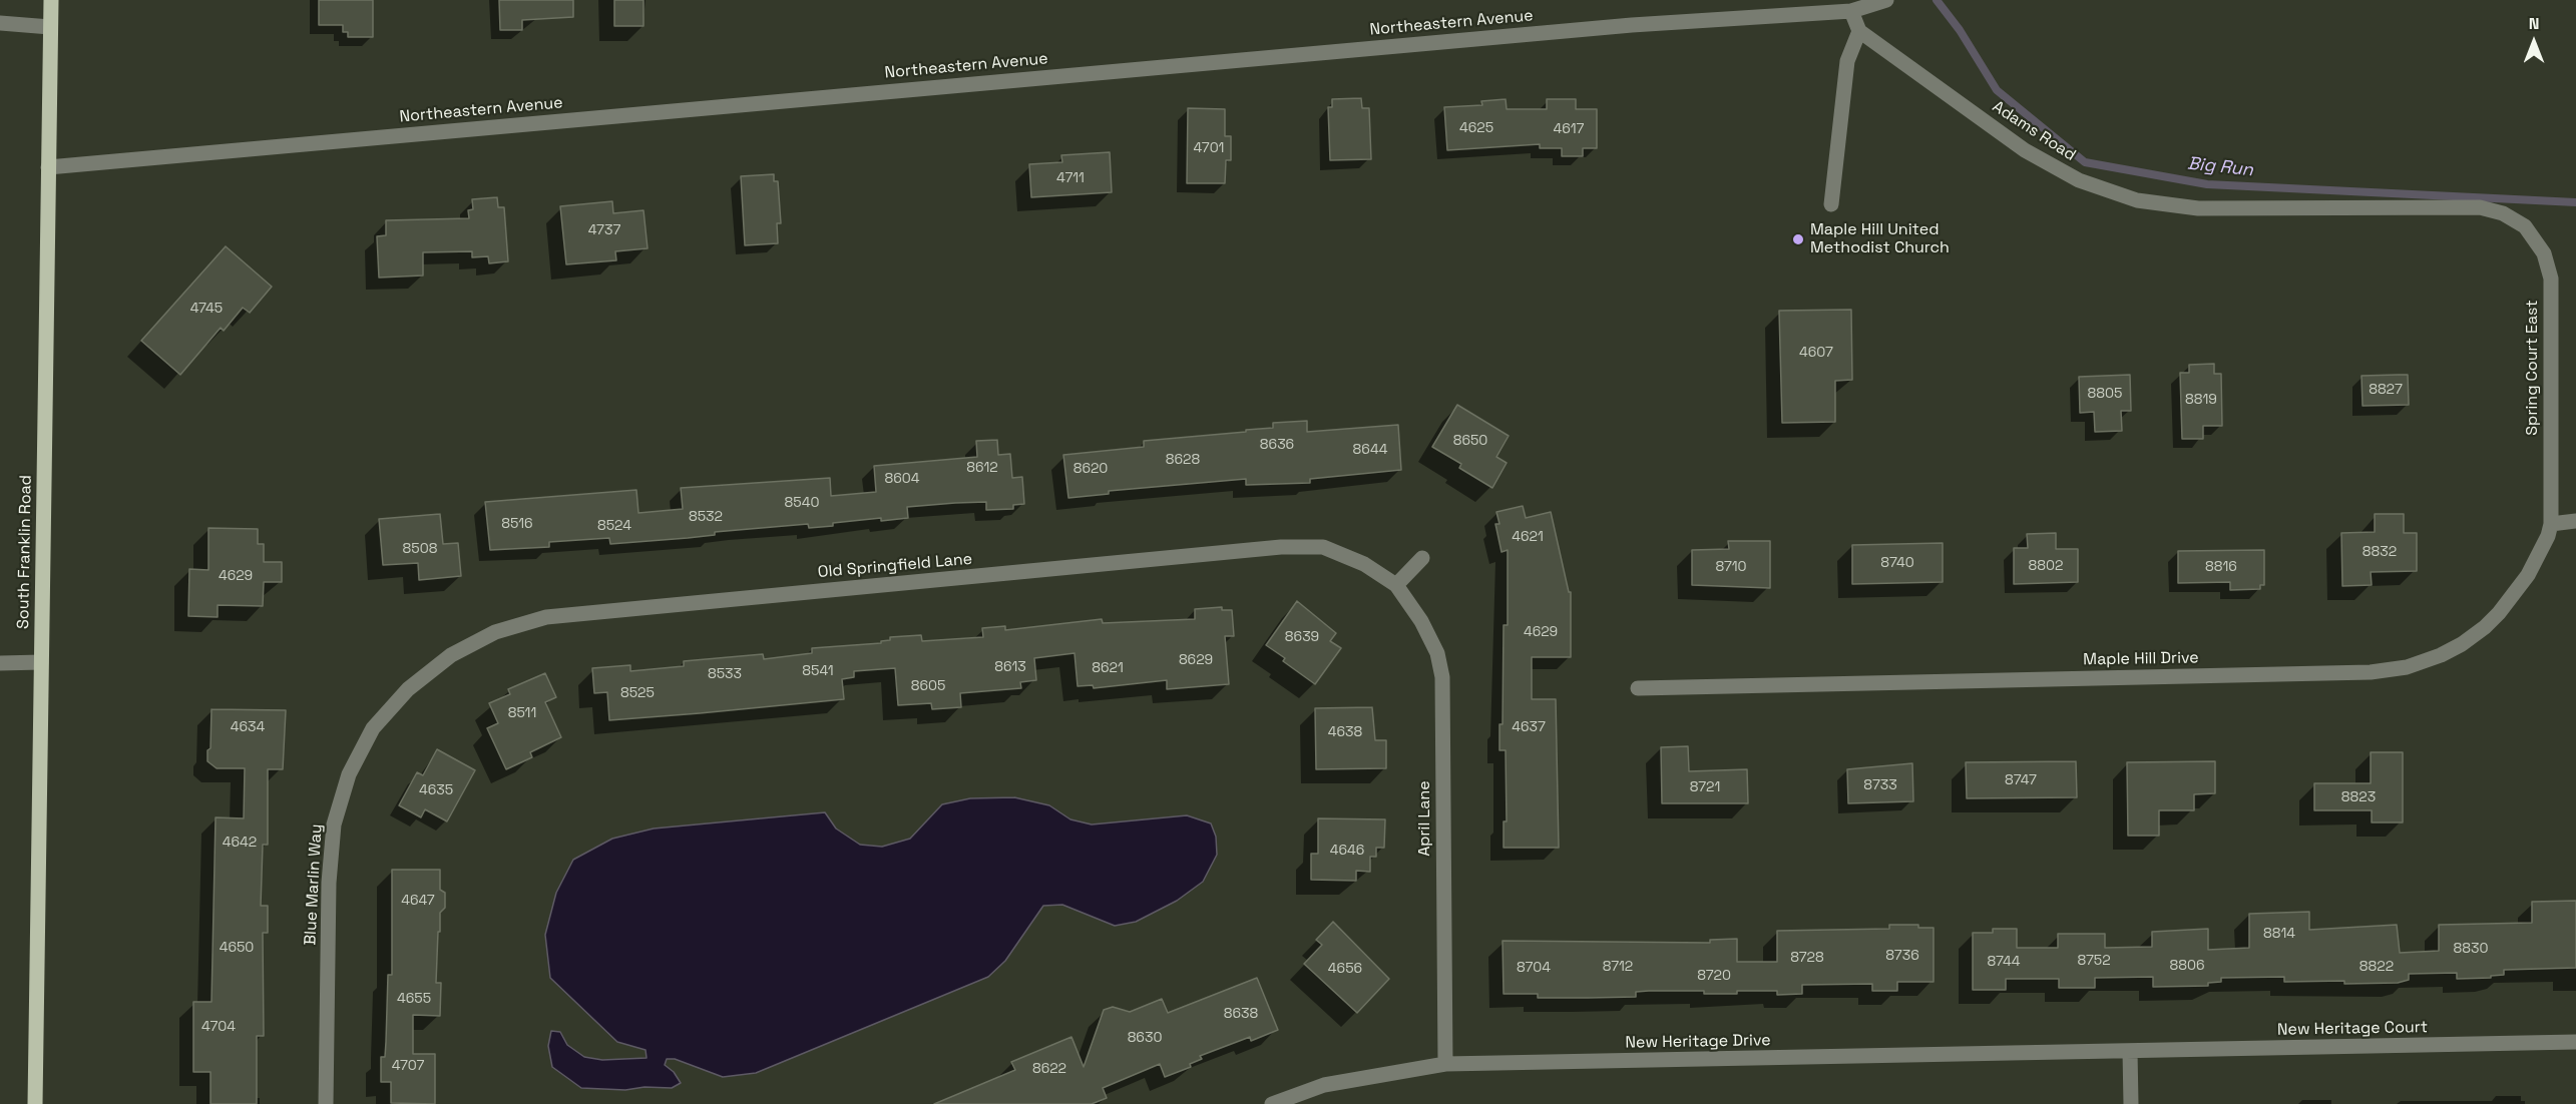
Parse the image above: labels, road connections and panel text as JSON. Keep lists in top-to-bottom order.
{
  "streets": {
    "main road": ["South Franklin Road"],
    "street": [
      "Northeastern Avenue",
      "Adams Road",
      "Spring Court East",
      "Old Springfield Lane",
      "Maple Hill Drive",
      "April Lane",
      "Blue Marlin Way",
      "New Heritage Court",
      "New Heritage Drive"
    ]
  },
  "crossings": [
    ["Northeastern Avenue", "South Franklin Road"],
    ["Adams Road", "Spring Court East"],
    ["Spring Court East", "Maple Hill Drive"],
    ["Old Springfield Lane", "April Lane"],
    ["Old Springfield Lane", "Blue Marlin Way"],
    ["April Lane", "New Heritage Drive"],
    ["New Heritage Court", "New Heritage Drive"]
  ],
  "water": ["Big Run"],
  "places": ["Maple Hill United Methodist Church"],
  "house_numbers": [
    "4625",
    "4617",
    "4701",
    "4711",
    "4737",
    "4745",
    "4607",
    "8827",
    "8805",
    "8819",
    "8650",
    "8636",
    "8644",
    "8628",
    "8612",
    "8620",
    "8604",
    "8540",
    "8532",
    "8516",
    "8524",
    "4621",
    "8508",
    "8832",
    "8740",
    "8802",
    "8710",
    "8816",
    "4629",
    "4629",
    "8639",
    "8629",
    "8613",
    "8621",
    "8541",
    "8533",
    "8605",
    "8525",
    "8511",
    "4634",
    "4637",
    "4638",
    "8747",
    "8733",
    "8721",
    "4635",
    "8823",
    "4642",
    "4646",
    "4647",
    "8814",
    "4650",
    "8830",
    "8736",
    "8728",
    "8752",
    "8744",
    "8806",
    "8712",
    "8822",
    "8704",
    "4656",
    "8720",
    "4655",
    "8638",
    "4704",
    "8630",
    "4707",
    "8622"
  ],
  "north": "top"
}
